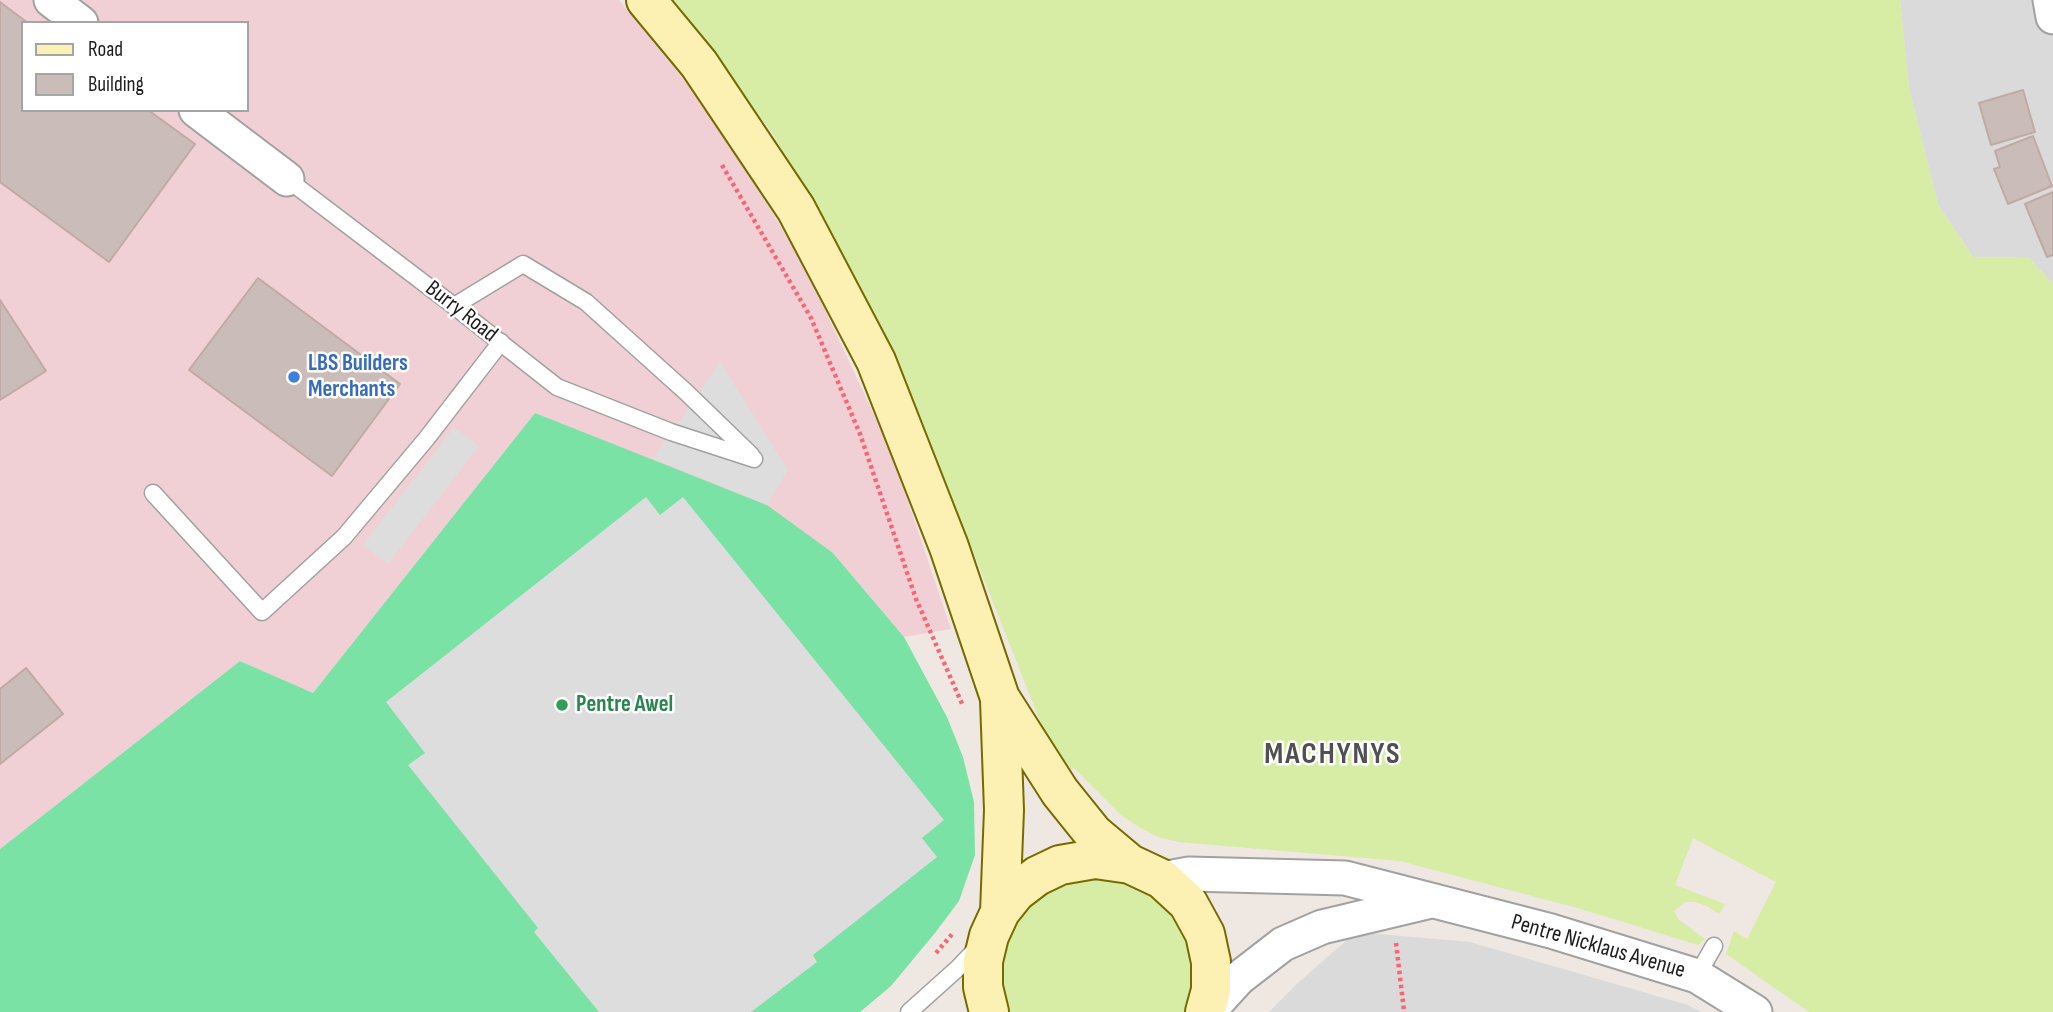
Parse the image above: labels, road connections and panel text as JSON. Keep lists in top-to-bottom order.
{
  "streets": {
    "street": ["Burry Road", "Pentre Nicklaus Avenue"]
  },
  "districts": ["MACHYNYS"],
  "places": ["LBS Builders Merchants", "Pentre Awel"],
  "legend": ["Road", "Building"]
}
